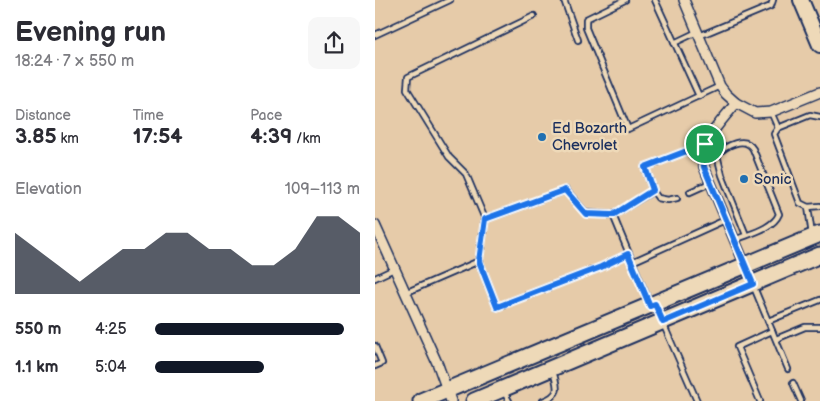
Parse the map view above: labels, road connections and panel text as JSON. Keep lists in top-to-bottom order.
{
  "places": ["Ed Bozarth Chevrolet", "Sonic"],
  "page": {
    "heading": ["Evening run", "18:24 · 7 × 550 m"],
    "stats": [
      ["Distance", "3.85 km"],
      ["Time", "17:54"],
      ["Pace", "4:39 /km"]
    ],
    "chart": ["Elevation", "109–113 m"],
    "list": [
      {
        "name": "550 m",
        "note": "4:25"
      },
      {
        "name": "1.1 km",
        "note": "5:04"
      }
    ]
  }
}
